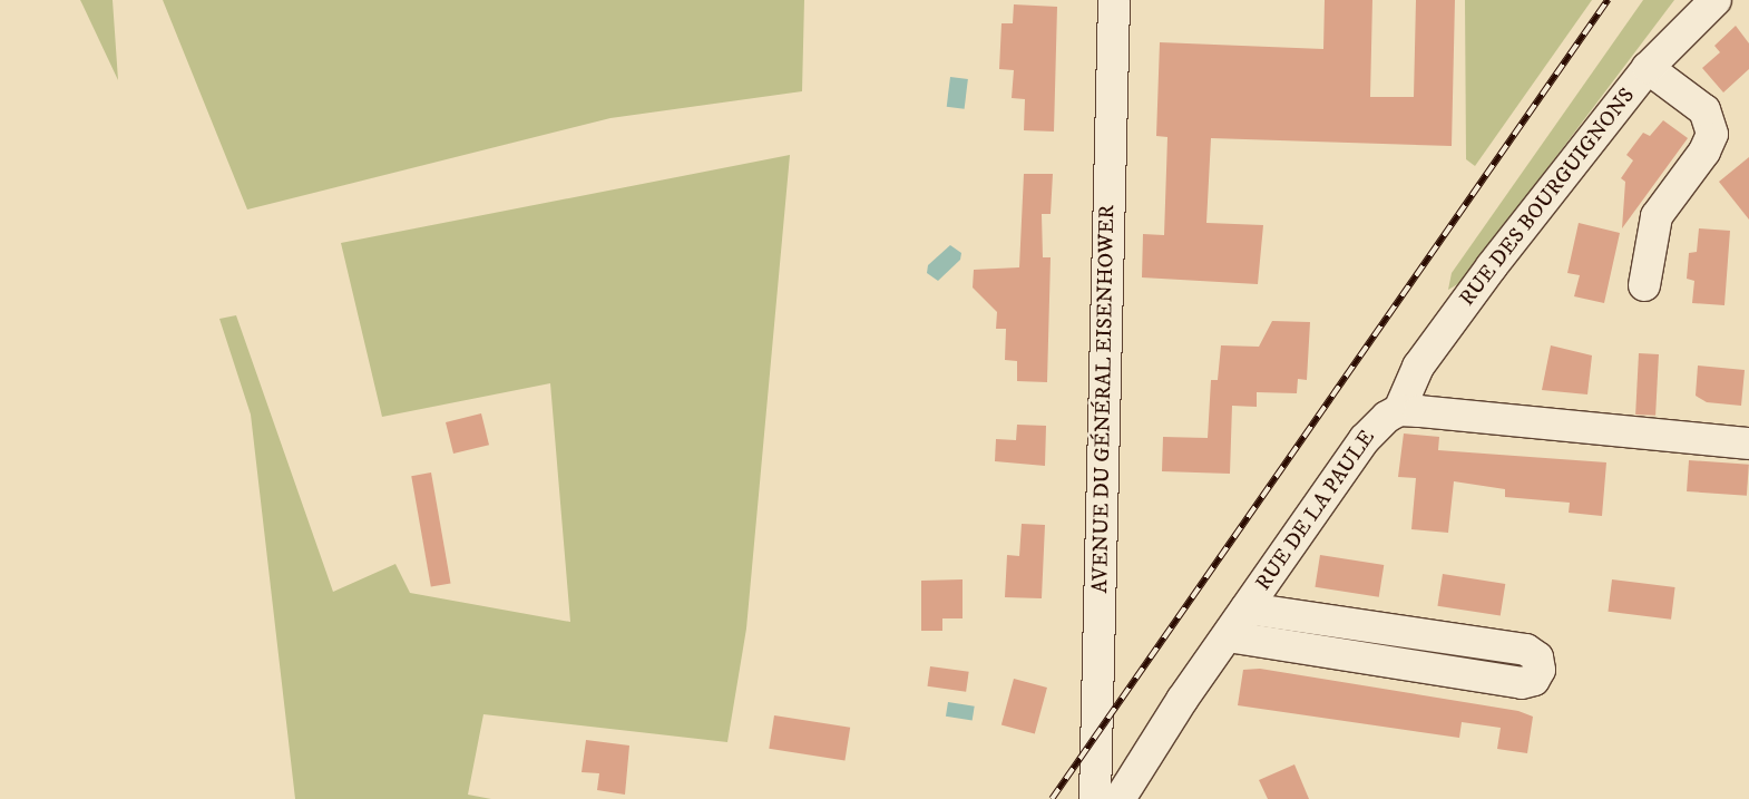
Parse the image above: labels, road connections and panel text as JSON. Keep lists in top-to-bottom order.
{
  "streets": {
    "street": ["RUE DES BOURGUIGNONS", "AVENUE DU GÉNÉRAL EISENHOWER", "RUE DE LA PAULE"]
  },
  "crossings": [
    ["RUE DES BOURGUIGNONS", "RUE DE LA PAULE"]
  ]
}
